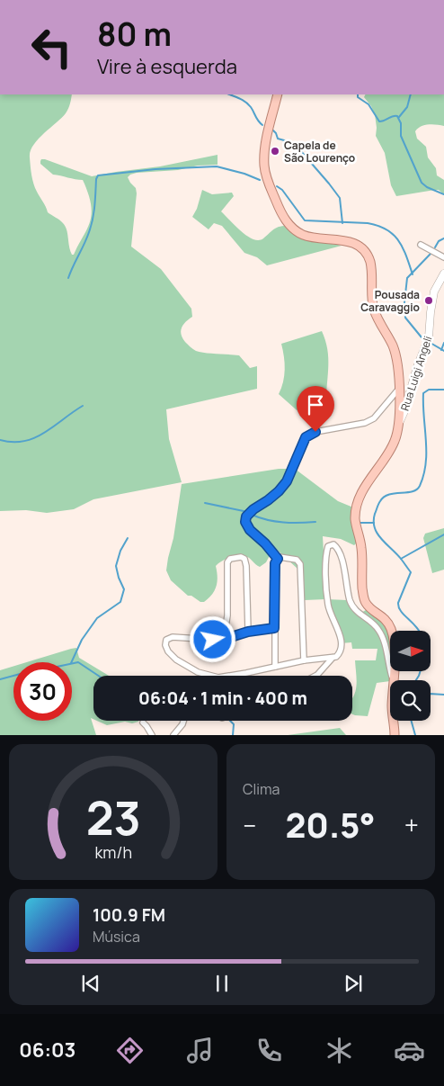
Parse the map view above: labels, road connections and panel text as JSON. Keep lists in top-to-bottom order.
{
  "streets": {
    "street": ["Rua Luigi Angeli"]
  },
  "places": ["Capela de São Lourenço", "Pousada Caravaggio"],
  "north": "right",
  "page": {
    "turn": ["80 m", "Vire à esquerda"],
    "limit": "30",
    "trip": "06:04 · 1 min · 400 m",
    "tile": "Clima",
    "heat": ["−", "20.5°", "+"],
    "song": ["100.9 FM", "Música"],
    "tabs": "06:03",
    "gauge": ["23", "km/h"]
  }
}
